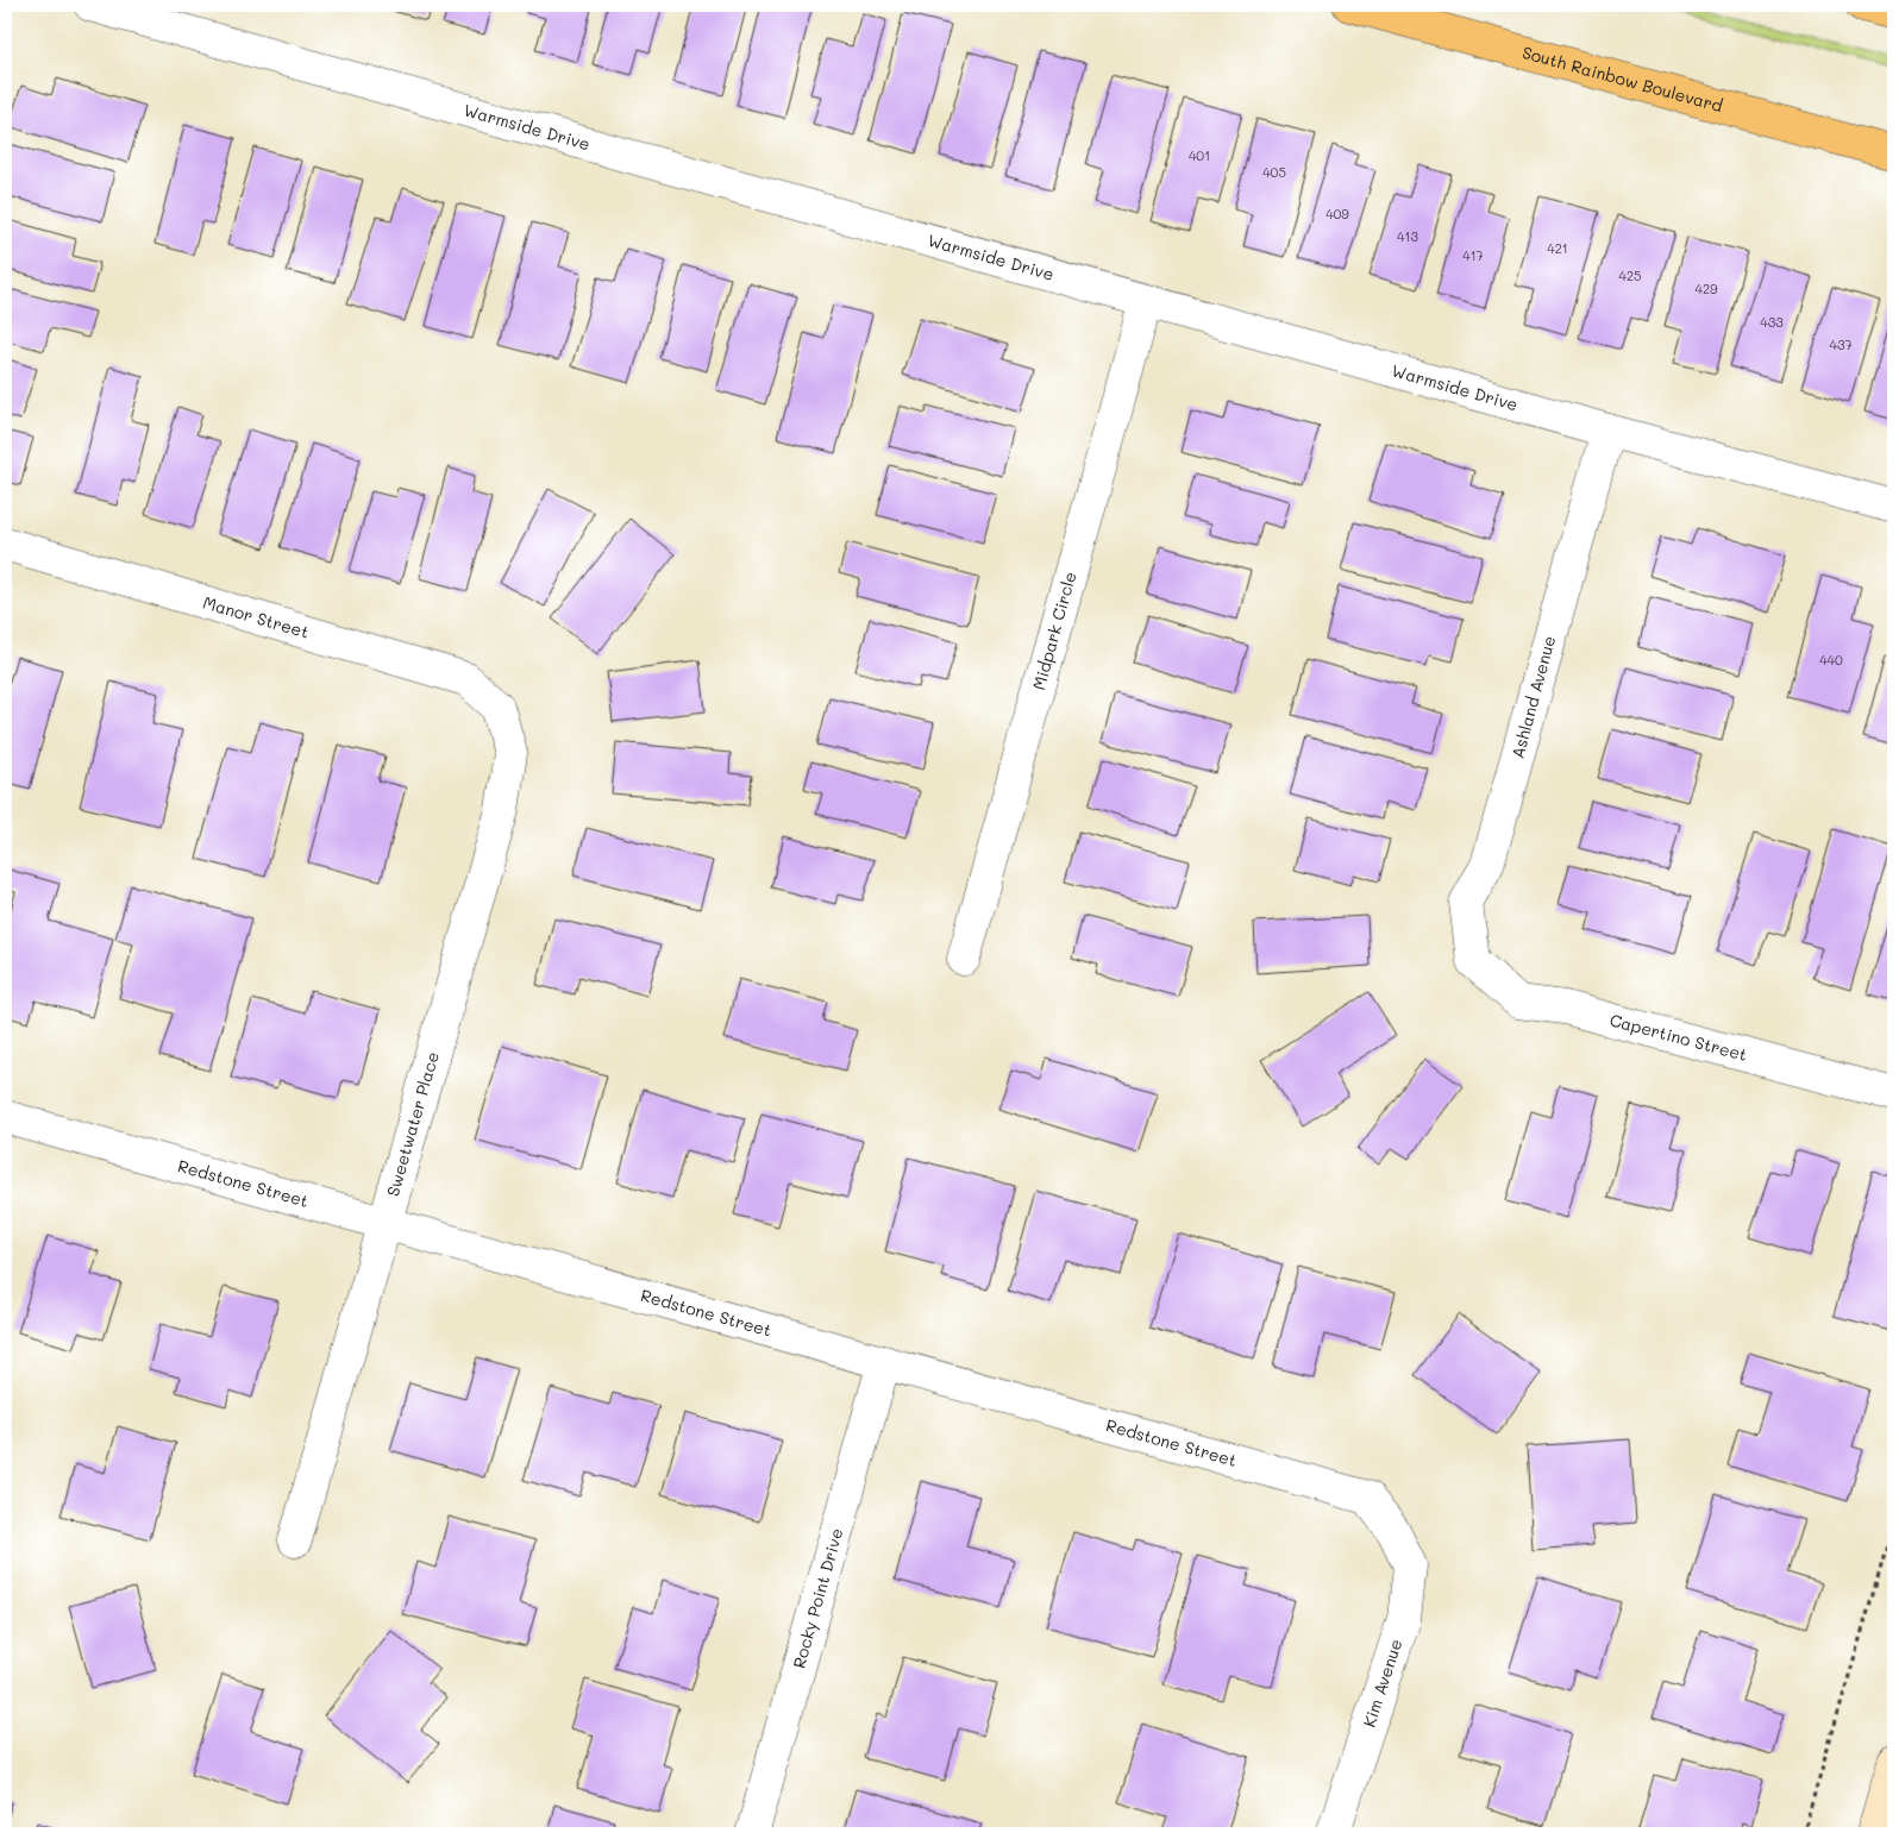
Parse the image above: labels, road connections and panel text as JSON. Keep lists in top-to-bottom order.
{
  "streets": {
    "main road": ["South Rainbow Boulevard"],
    "street": [
      "Warmside Drive",
      "Manor Street",
      "Midpark Circle",
      "Ashland Avenue",
      "Capertino Street",
      "Sweetwater Place",
      "Redstone Street",
      "Rocky Point Drive",
      "Kim Avenue"
    ]
  },
  "crossings": [
    ["Warmside Drive", "Midpark Circle"],
    ["Warmside Drive", "Ashland Avenue"],
    ["Manor Street", "Sweetwater Place"],
    ["Ashland Avenue", "Capertino Street"],
    ["Sweetwater Place", "Redstone Street"],
    ["Redstone Street", "Rocky Point Drive"],
    ["Redstone Street", "Kim Avenue"]
  ],
  "house_numbers": [
    "401",
    "405",
    "409",
    "413",
    "421",
    "417",
    "425",
    "429",
    "433",
    "437",
    "440"
  ]
}
